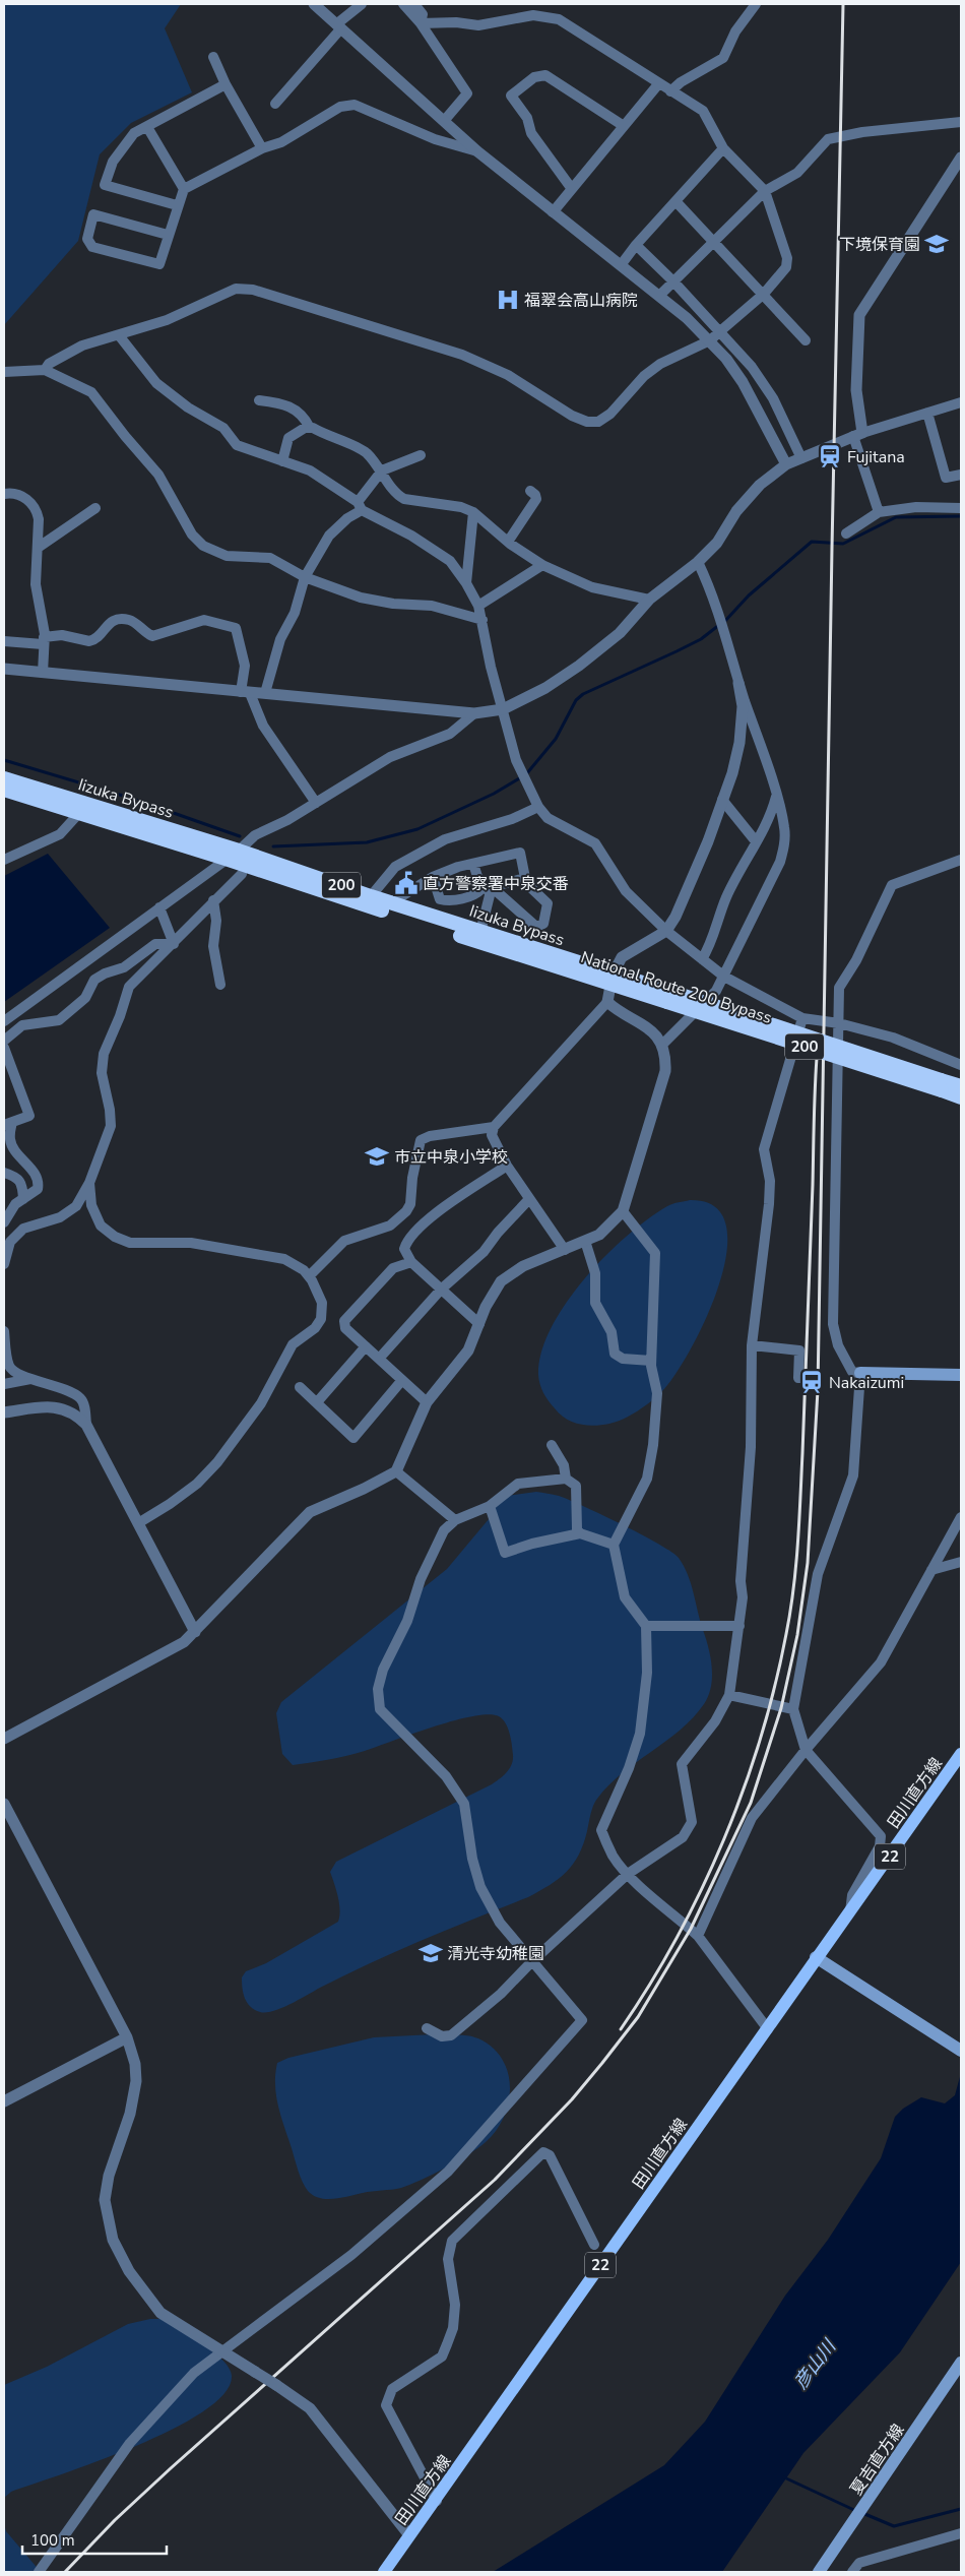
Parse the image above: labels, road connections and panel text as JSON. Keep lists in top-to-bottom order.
{
  "streets": {
    "highway": ["Iizuka Bypass", "200", "National Route 200 Bypass"],
    "main road": ["田川直方線", "22", "夏吉直方線"]
  },
  "crossings": [
    ["Iizuka Bypass", "National Route 200 Bypass"],
    ["200", "National Route 200 Bypass"]
  ],
  "water": ["彦山川"],
  "places": {
    "school or university": ["下境保育園", "市立中泉小学校", "清光寺幼稚園"],
    "hospital": ["福翠会高山病院"],
    "station": ["Fujitana", "Nakaizumi"],
    "public building": ["直方警察署中泉交番"]
  },
  "scale_bar": "100 m"
}
